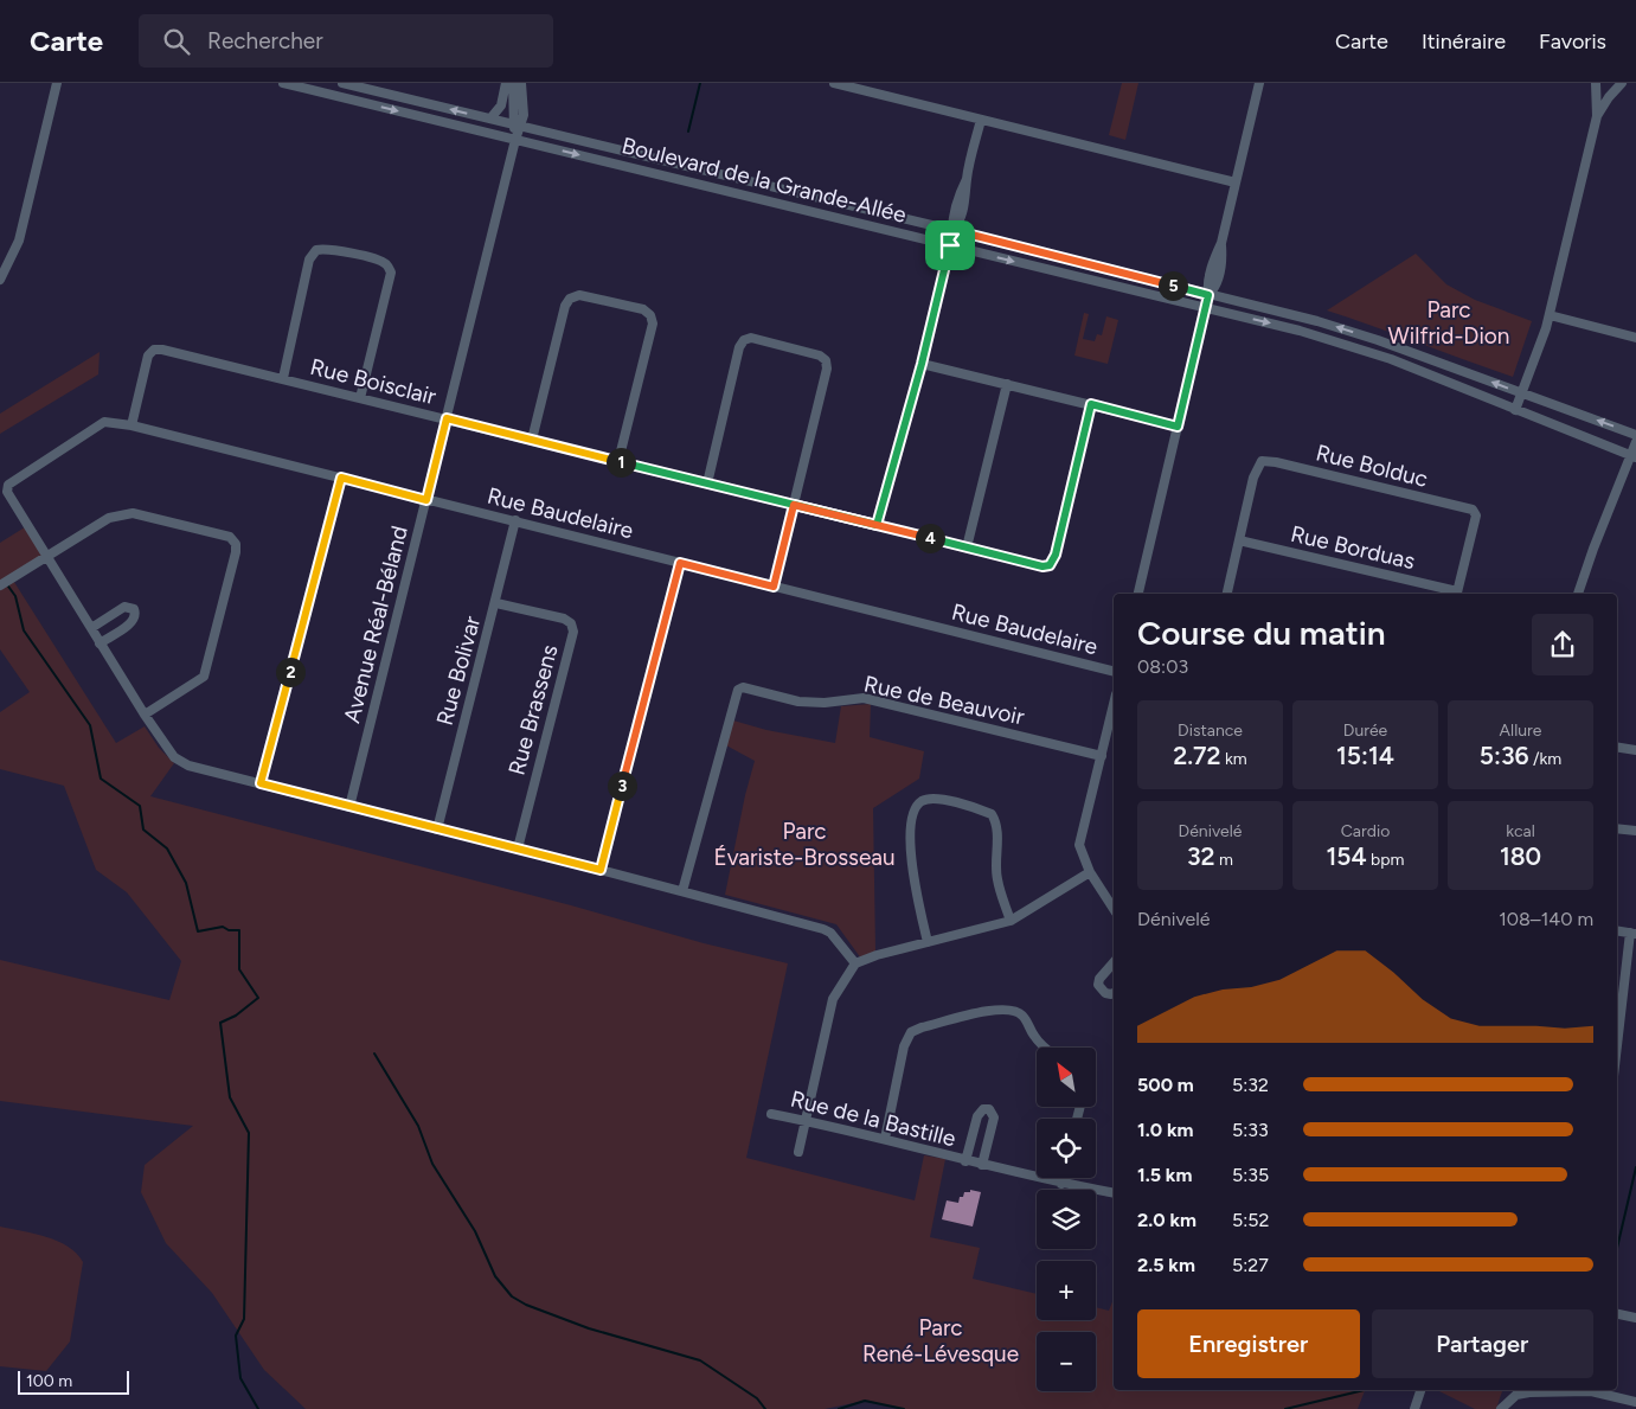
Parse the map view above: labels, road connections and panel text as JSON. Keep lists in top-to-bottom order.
{
  "streets": {
    "street": [
      "Boulevard de la Grande-Allée",
      "Rue Boisclair",
      "Rue Bolduc",
      "Rue Baudelaire",
      "Rue Borduas",
      "Avenue Réal-Béland",
      "Rue Bolivar",
      "Rue de Beauvoir",
      "Rue Brassens",
      "Rue de la Bastille"
    ]
  },
  "crossings": [
    ["Boulevard de la Grande-Allée", "Avenue Réal-Béland"],
    ["Rue Boisclair", "Rue Baudelaire"],
    ["Rue Boisclair", "Avenue Réal-Béland"],
    ["Rue Bolduc", "Rue Borduas"],
    ["Rue Baudelaire", "Avenue Réal-Béland"],
    ["Rue Baudelaire", "Rue Bolivar"],
    ["Rue Bolivar", "Rue Brassens"]
  ],
  "parks": ["Parc Wilfrid-Dion", "Parc Évariste-Brosseau", "Parc René-Lévesque"],
  "scale_bar": "100 m",
  "north": "top left",
  "page": {
    "header": "Carte",
    "search": "Rechercher",
    "nav": ["Carte", "Itinéraire", "Favoris"],
    "pins": [
      "5",
      "1",
      "4",
      "2",
      "3"
    ],
    "heading": ["Course du matin", "08:03"],
    "stats": [
      ["Distance", "2.72 km"],
      ["Durée", "15:14"],
      ["Allure", "5:36 /km"],
      ["Dénivelé", "32 m"],
      ["Cardio", "154 bpm"],
      ["kcal", "180"]
    ],
    "chart": ["Dénivelé", "108–140 m"],
    "map_buttons": ["+", "−"],
    "list": [
      {
        "name": "500 m",
        "note": "5:32"
      },
      {
        "name": "1.0 km",
        "note": "5:33"
      },
      {
        "name": "1.5 km",
        "note": "5:35"
      },
      {
        "name": "2.0 km",
        "note": "5:52"
      },
      {
        "name": "2.5 km",
        "note": "5:27"
      }
    ],
    "buttons": ["Enregistrer", "Partager"],
    "scale": "100 m"
  }
}
